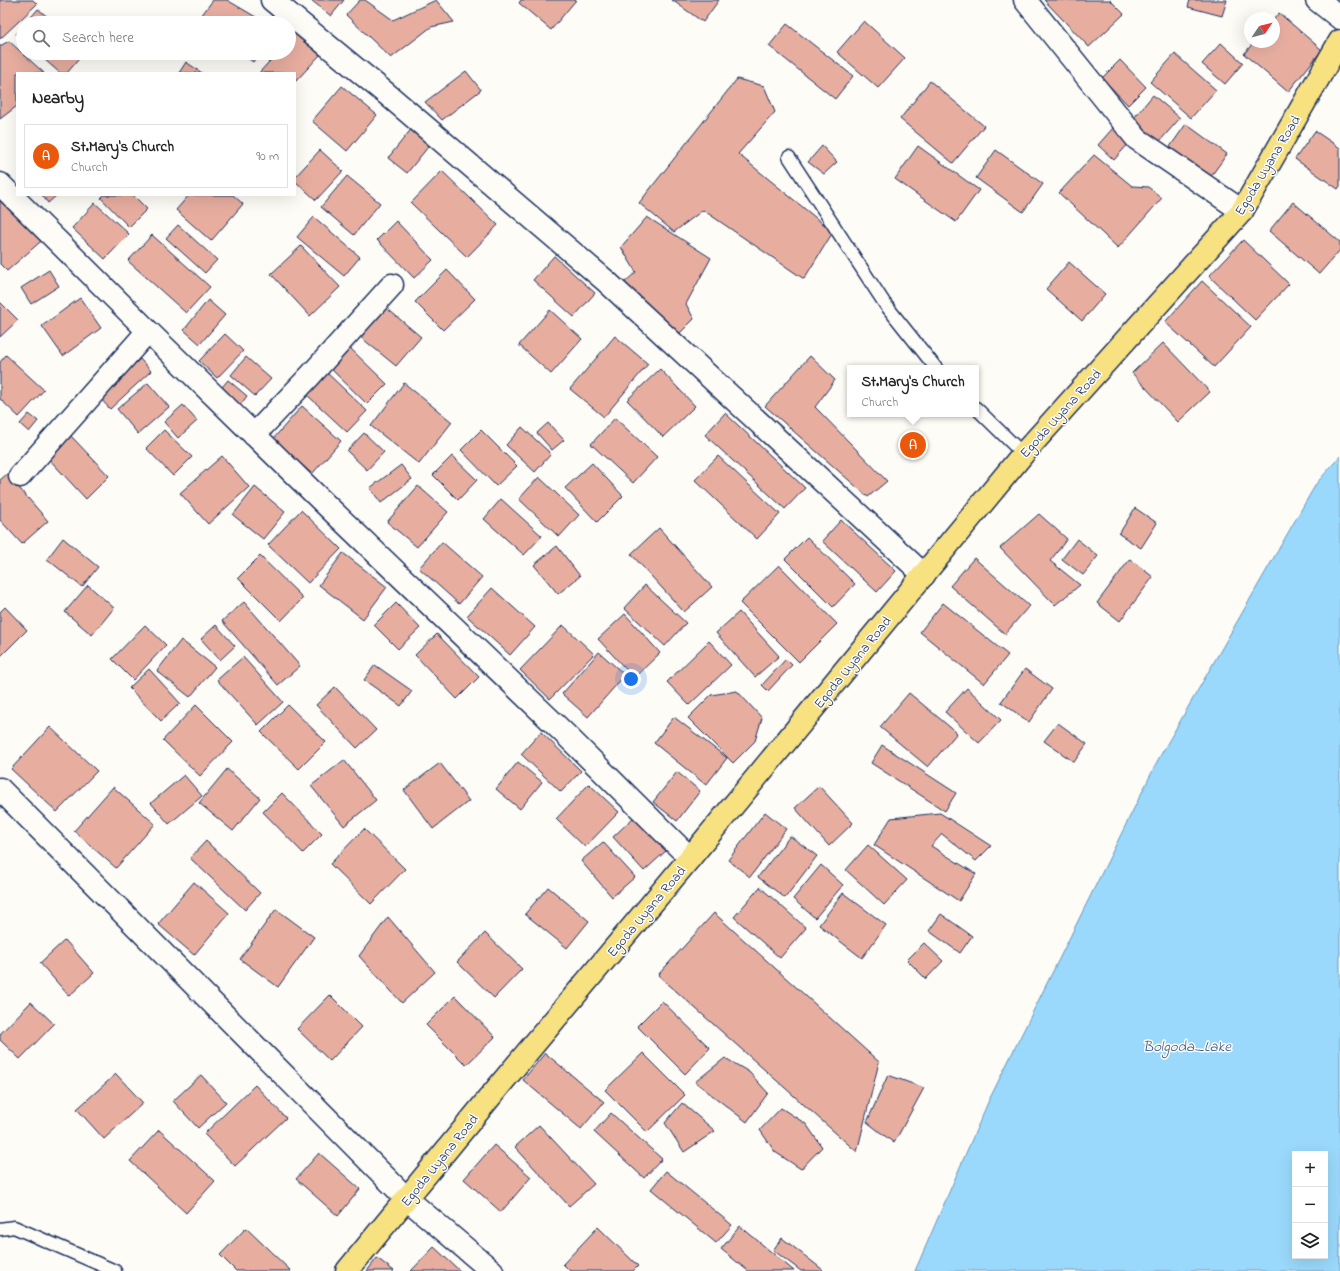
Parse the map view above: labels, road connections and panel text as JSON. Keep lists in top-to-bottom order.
{
  "streets": {
    "main road": ["Egoda Uyana Road"]
  },
  "water": ["Bolgoda_Lake"],
  "north": "top right",
  "page": {
    "search": "Search here",
    "heading": "Nearby",
    "list": [
      {
        "mark": "A",
        "name": "St.Mary's Church",
        "note": "Church",
        "value": "90 m"
      }
    ],
    "popup": ["St.Mary's Church", "Church"],
    "pins": "A",
    "map_buttons": ["+", "−"]
  }
}
